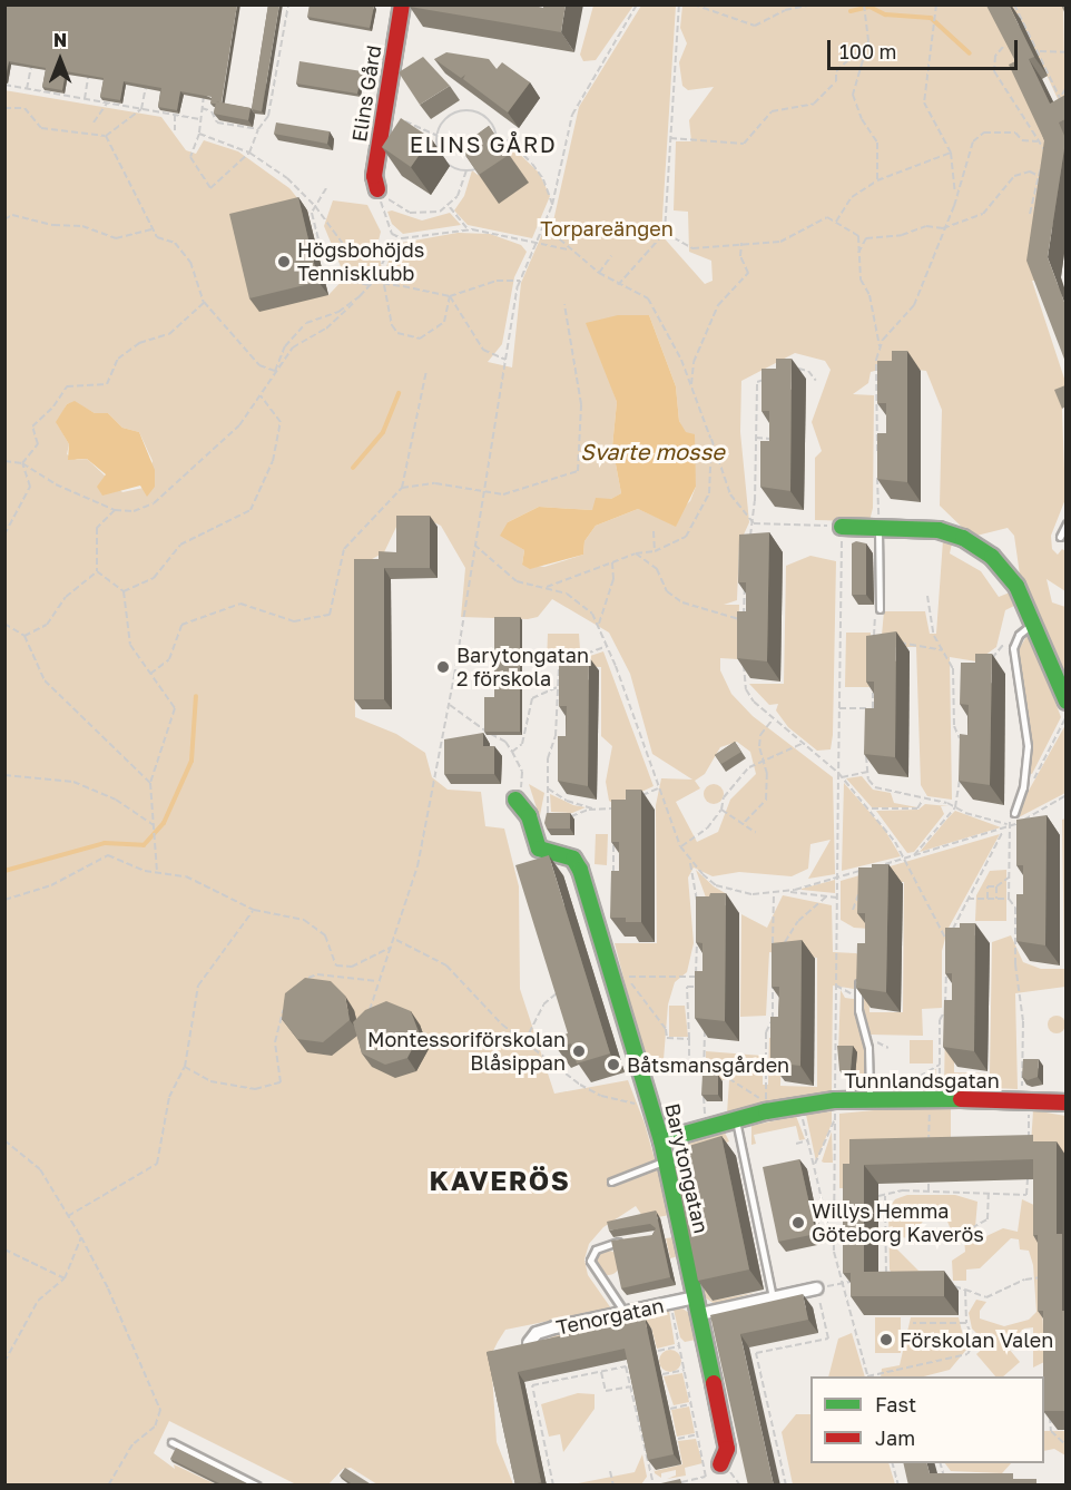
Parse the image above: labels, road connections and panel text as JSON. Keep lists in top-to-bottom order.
{
  "streets": {
    "street": [
      "Elins Gård",
      "Tunnlandsgatan",
      "Barytongatan",
      "Tenorgatan"
    ]
  },
  "crossings": [
    ["Tunnlandsgatan", "Barytongatan"],
    ["Barytongatan", "Tenorgatan"]
  ],
  "districts": ["ELINS GÅRD", "KAVERÖS"],
  "water": ["Svarte mosse"],
  "parks": ["Torpareängen"],
  "places": [
    "Högsbohöjds Tennisklubb",
    "Barytongatan 2 förskola",
    "Montessoriförskolan Blåsippan",
    "Båtsmansgården",
    "Willys Hemma Göteborg Kaverös",
    "Förskolan Valen"
  ],
  "legend": ["Fast", "Jam"],
  "scale_bar": "100 m",
  "north": "top"
}
